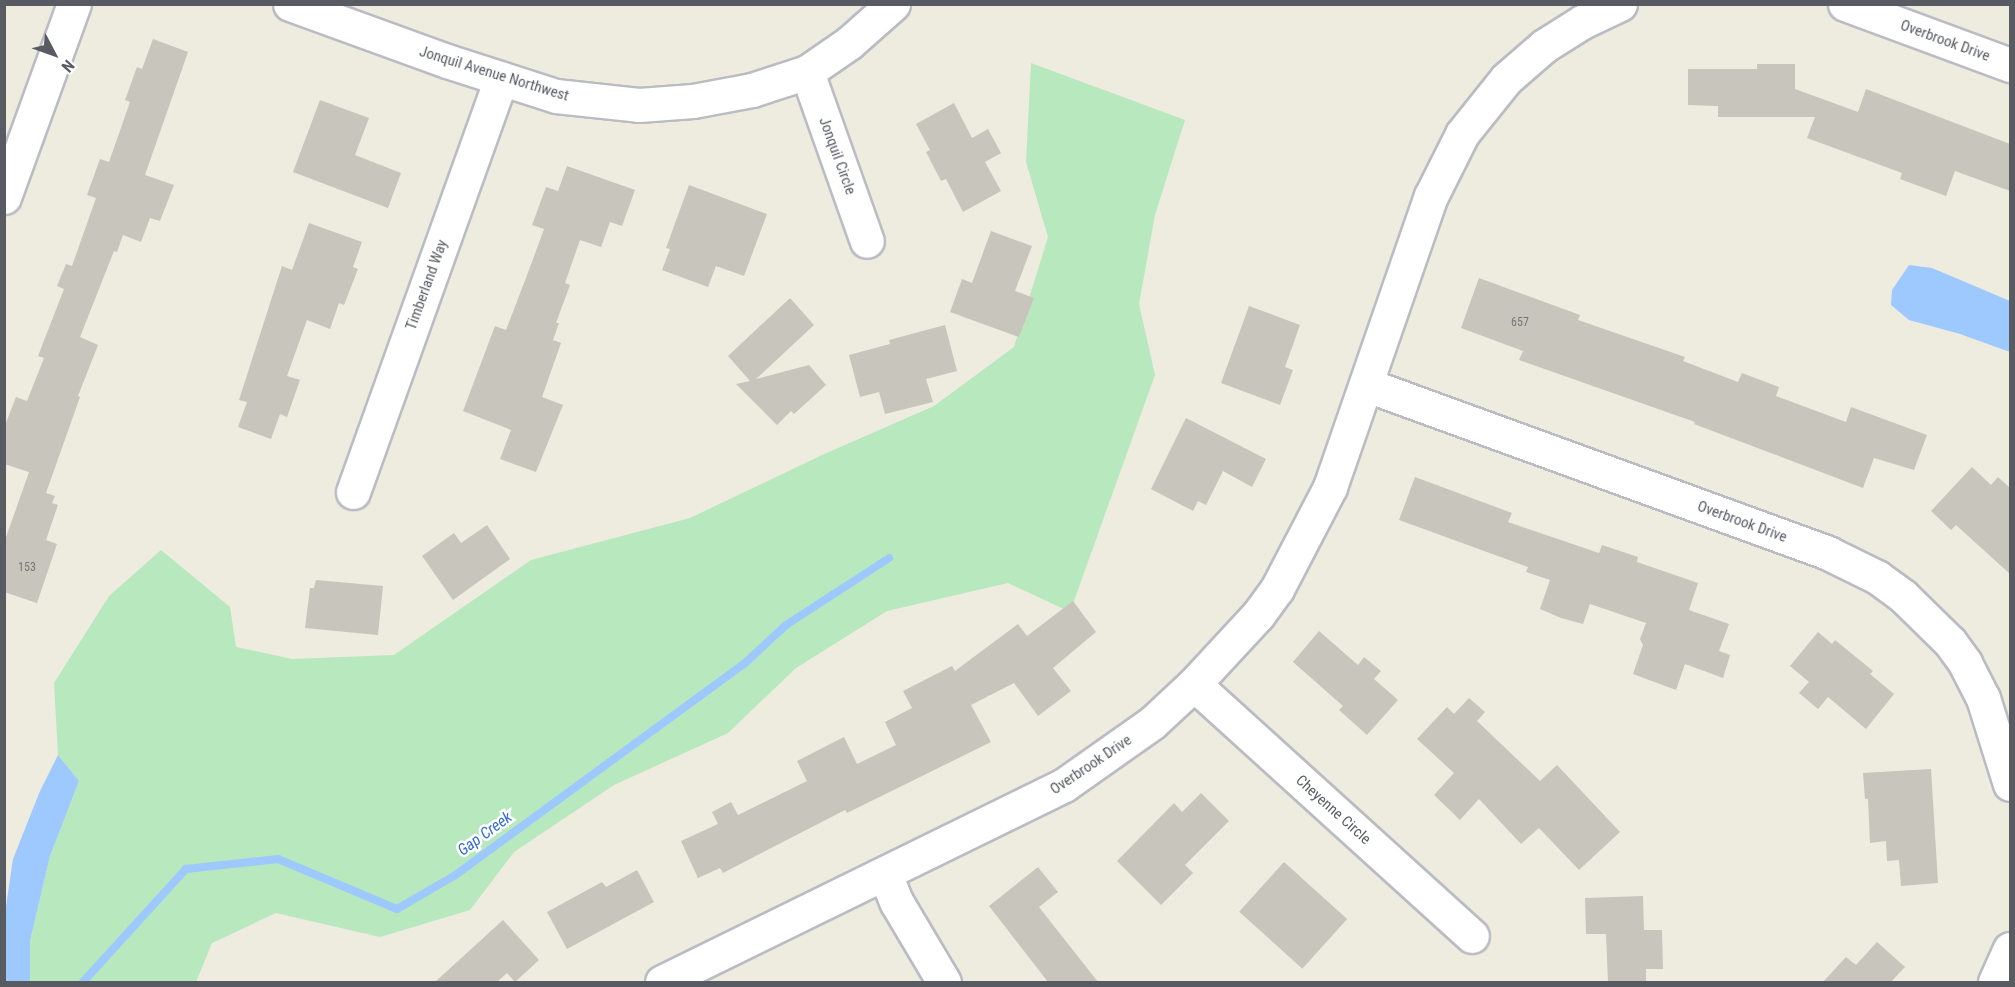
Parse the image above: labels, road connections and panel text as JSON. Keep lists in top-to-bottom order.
{
  "streets": {
    "street": [
      "Overbrook Drive",
      "Jonquil Avenue Northwest",
      "Jonquil Circle",
      "Timberland Way",
      "Cheyenne Circle"
    ]
  },
  "crossings": [
    ["Overbrook Drive", "Cheyenne Circle"],
    ["Jonquil Avenue Northwest", "Jonquil Circle"],
    ["Jonquil Avenue Northwest", "Timberland Way"]
  ],
  "water": ["Gap Creek"],
  "house_numbers": ["657", "153"],
  "north": "bottom right"
}
